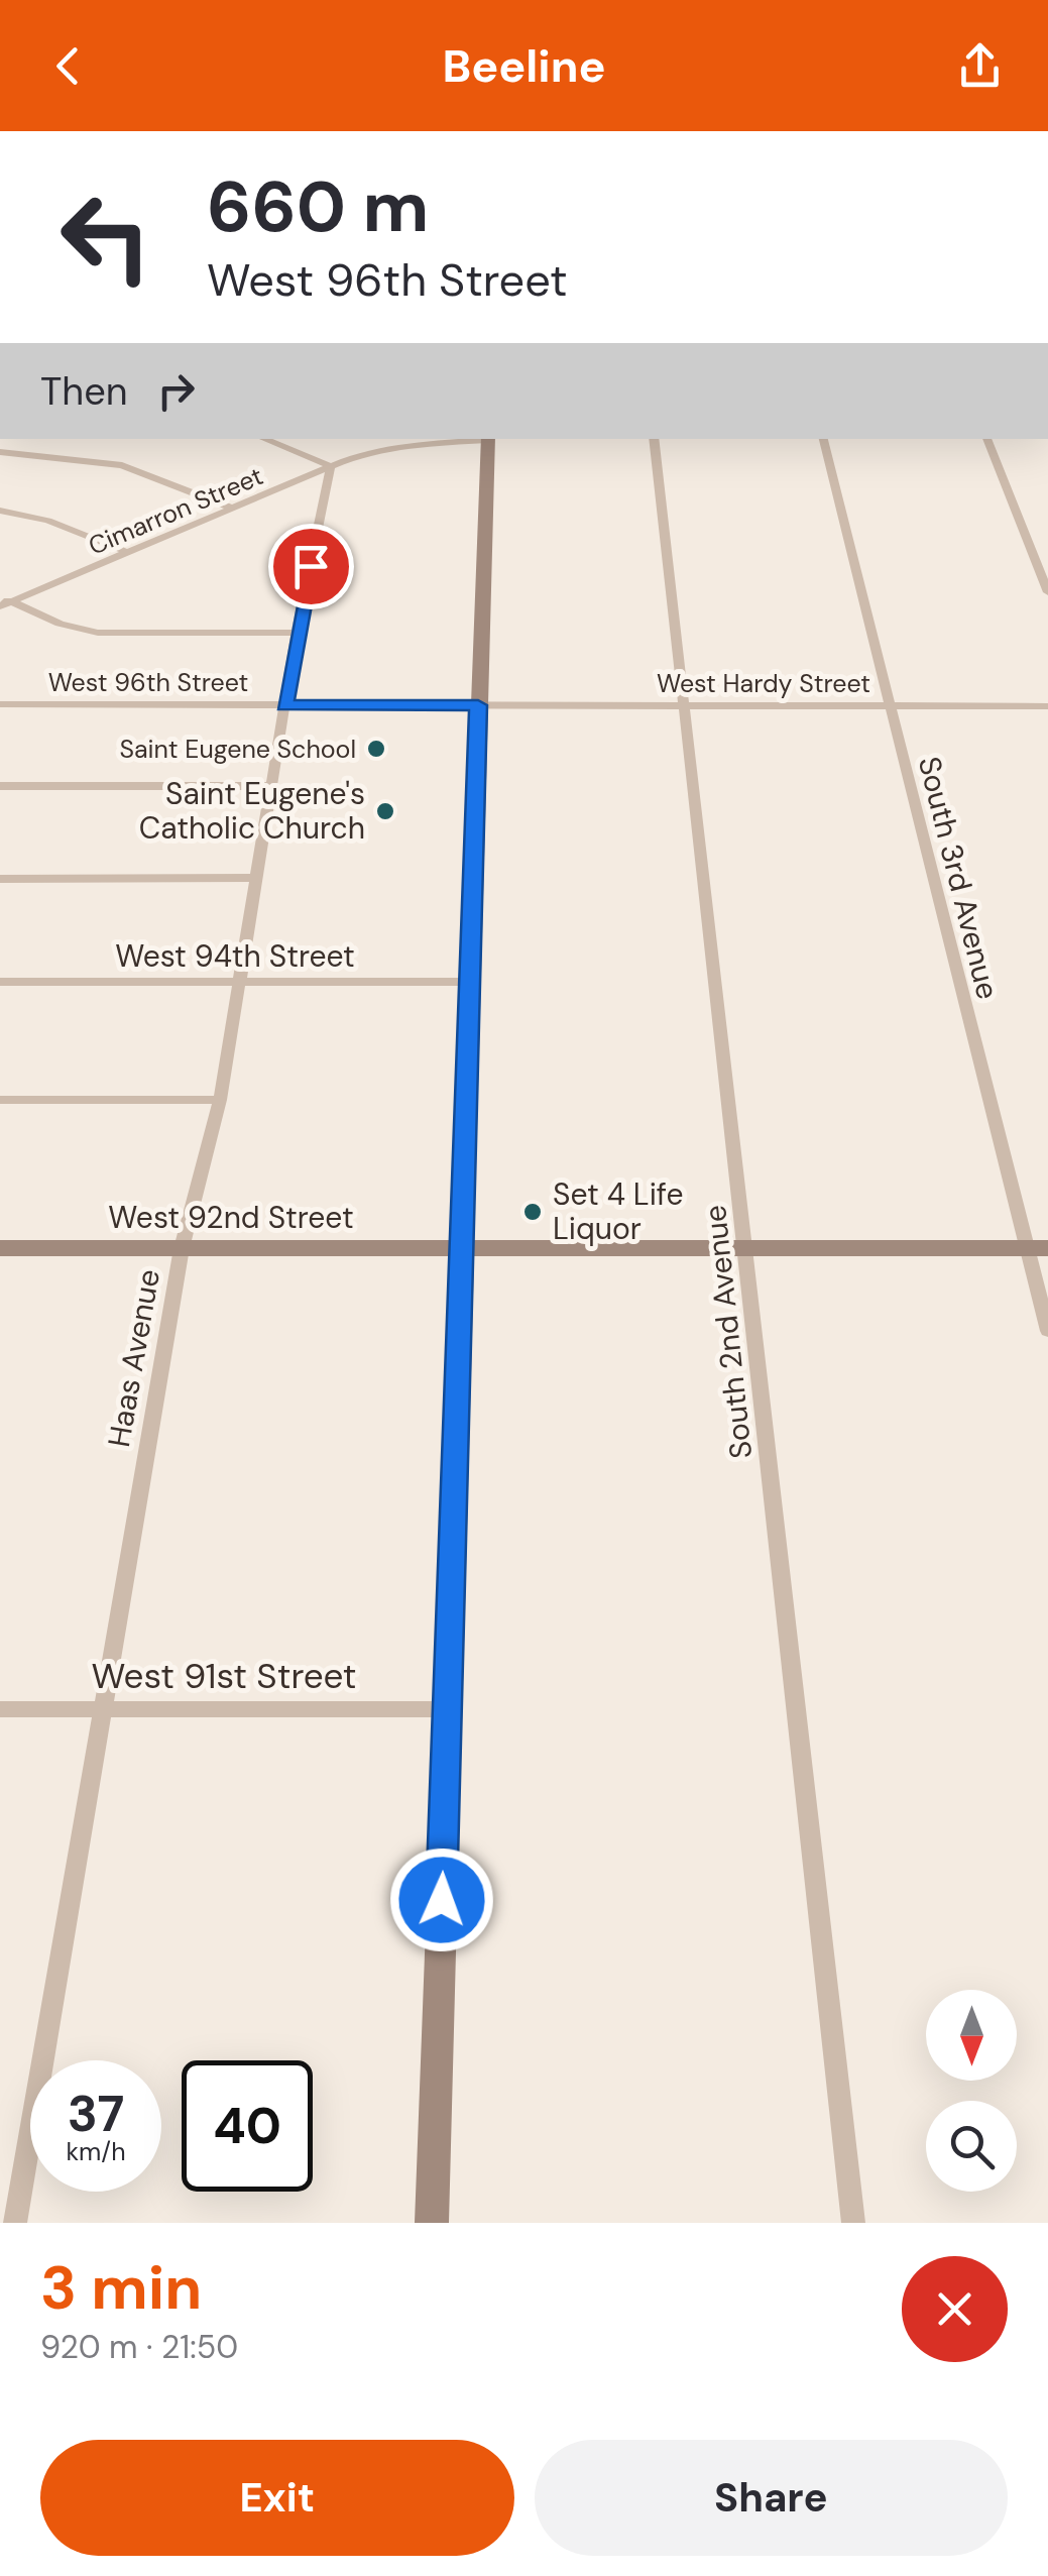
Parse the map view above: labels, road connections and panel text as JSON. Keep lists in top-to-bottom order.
{
  "streets": {
    "street": [
      "Cimarron Street",
      "West 96th Street",
      "West Hardy Street",
      "South 3rd Avenue",
      "West 94th Street",
      "West 92nd Street",
      "South 2nd Avenue",
      "Haas Avenue",
      "West 91st Street"
    ]
  },
  "crossings": [
    ["Cimarron Street", "Haas Avenue"],
    ["West 96th Street", "West Hardy Street"],
    ["West 96th Street", "Haas Avenue"],
    ["West Hardy Street", "South 3rd Avenue"],
    ["West Hardy Street", "South 2nd Avenue"],
    ["South 3rd Avenue", "West 92nd Street"],
    ["West 94th Street", "Haas Avenue"],
    ["West 92nd Street", "South 2nd Avenue"],
    ["West 92nd Street", "Haas Avenue"],
    ["Haas Avenue", "West 91st Street"]
  ],
  "places": ["Saint Eugene School", "Saint Eugene's Catholic Church", "Set 4 Life Liquor"],
  "north": "bottom",
  "page": {
    "header": "Beeline",
    "turn": ["660 m", "West 96th Street"],
    "then": "Then",
    "speed": "37 km/h",
    "limit": "40",
    "heading": ["3 min", "920 m · 21:50"],
    "buttons": ["Exit", "Share"]
  }
}
